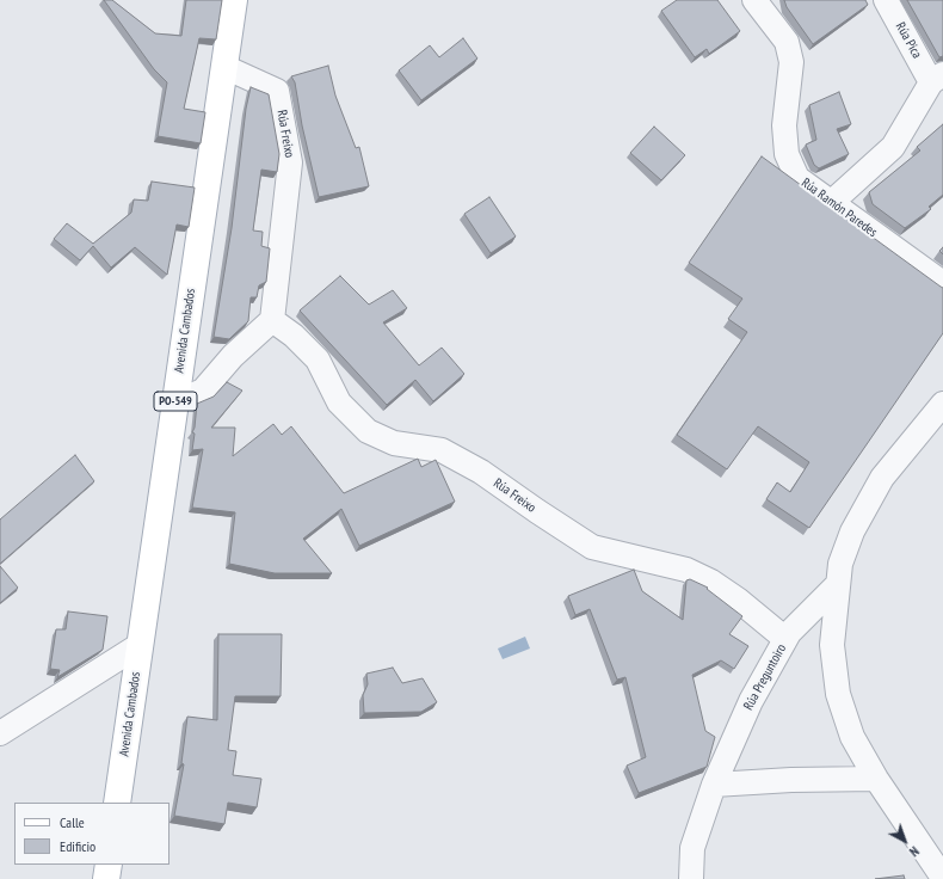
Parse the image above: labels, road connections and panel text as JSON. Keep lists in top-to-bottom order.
{
  "streets": {
    "main road": ["Avenida Cambados", "PO-549"],
    "street": [
      "Rúa Pica",
      "Rúa Freixo",
      "Rúa Ramón Paredes",
      "Rúa Preguntoiro"
    ]
  },
  "crossings": [
    ["Rúa Freixo", "Avenida Cambados"],
    ["Rúa Freixo", "Rúa Preguntoiro"]
  ],
  "legend": ["Calle", "Edificio"],
  "north": "bottom right"
}
